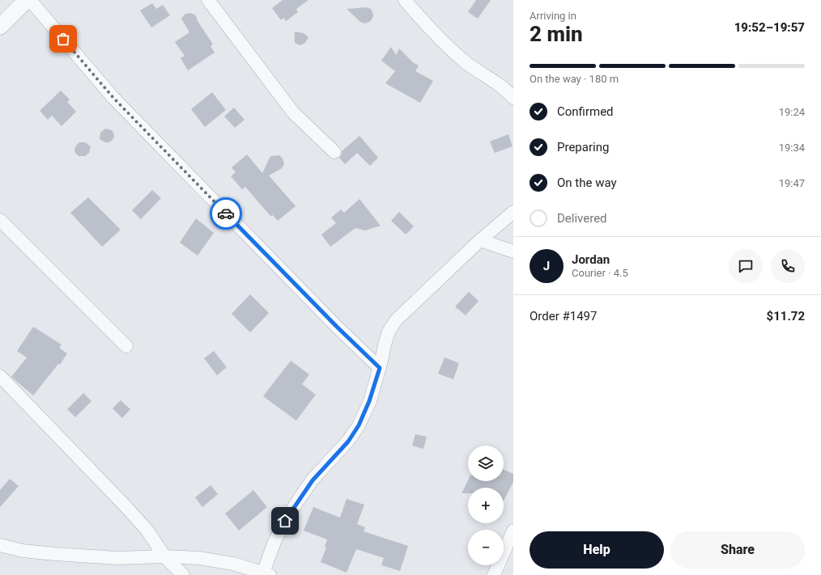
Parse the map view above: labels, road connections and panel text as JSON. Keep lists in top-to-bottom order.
{
  "page": {
    "heading": ["2 min", "Arriving in", "19:52–19:57"],
    "panel": [
      "Jordan",
      "Courier · 4.5",
      "Order #1497",
      "$11.72"
    ],
    "bar": "On the way · 180 m",
    "list": [
      ["Confirmed", "19:24"],
      ["Preparing", "19:34"],
      ["On the way", "19:47"],
      "Delivered"
    ],
    "round": "J",
    "map_buttons": ["+", "−"],
    "buttons": ["Help", "Share"]
  }
}
